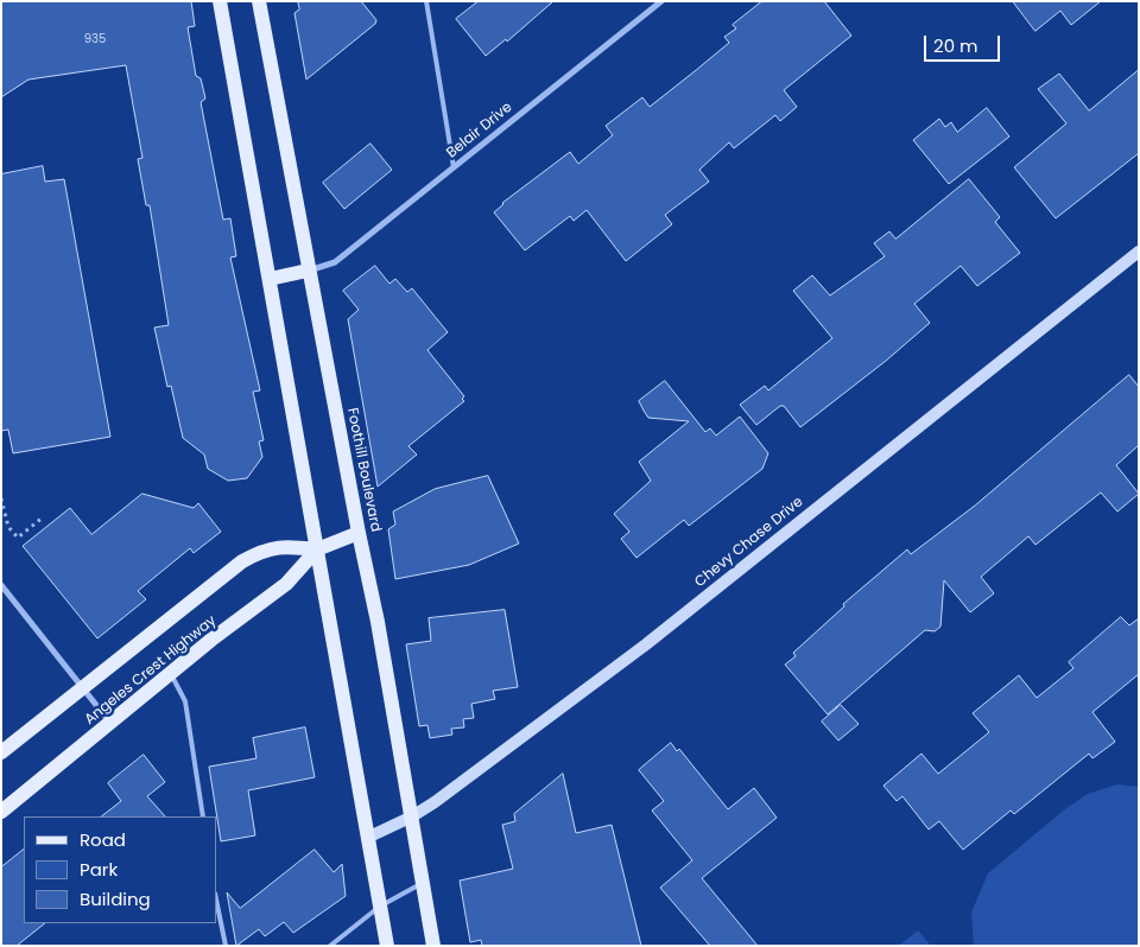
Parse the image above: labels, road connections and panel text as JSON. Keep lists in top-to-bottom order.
{
  "streets": {
    "main road": ["Foothill Boulevard", "Chevy Chase Drive", "Angeles Crest Highway"],
    "street": ["Belair Drive"]
  },
  "crossings": [
    ["Belair Drive", "Foothill Boulevard"],
    ["Foothill Boulevard", "Chevy Chase Drive"],
    ["Foothill Boulevard", "Angeles Crest Highway"]
  ],
  "house_numbers": ["935"],
  "legend": ["Road", "Park", "Building"],
  "scale_bar": "20 m"
}
